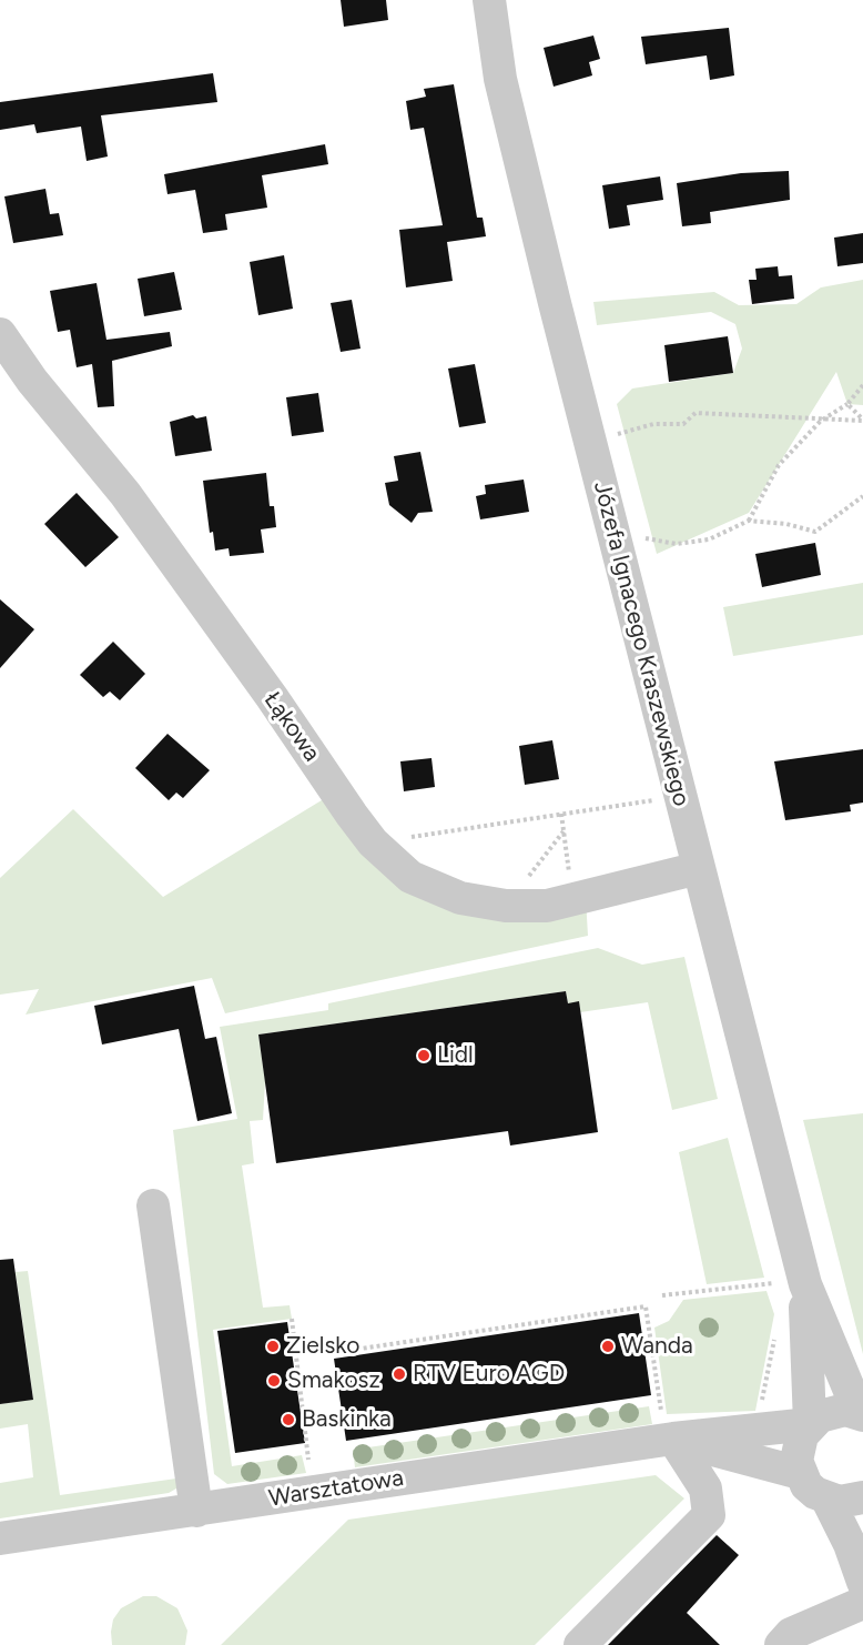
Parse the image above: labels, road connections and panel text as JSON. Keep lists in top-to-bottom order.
{
  "streets": {
    "street": ["Józefa Ignacego Kraszewskiego", "Łąkowa", "Warsztatowa"]
  },
  "crossings": [
    ["Józefa Ignacego Kraszewskiego", "Łąkowa"],
    ["Józefa Ignacego Kraszewskiego", "Warsztatowa"]
  ],
  "places": [
    "Lidl",
    "Zielsko",
    "Wanda",
    "RTV Euro AGD",
    "Smakosz",
    "Baskinka"
  ]
}
